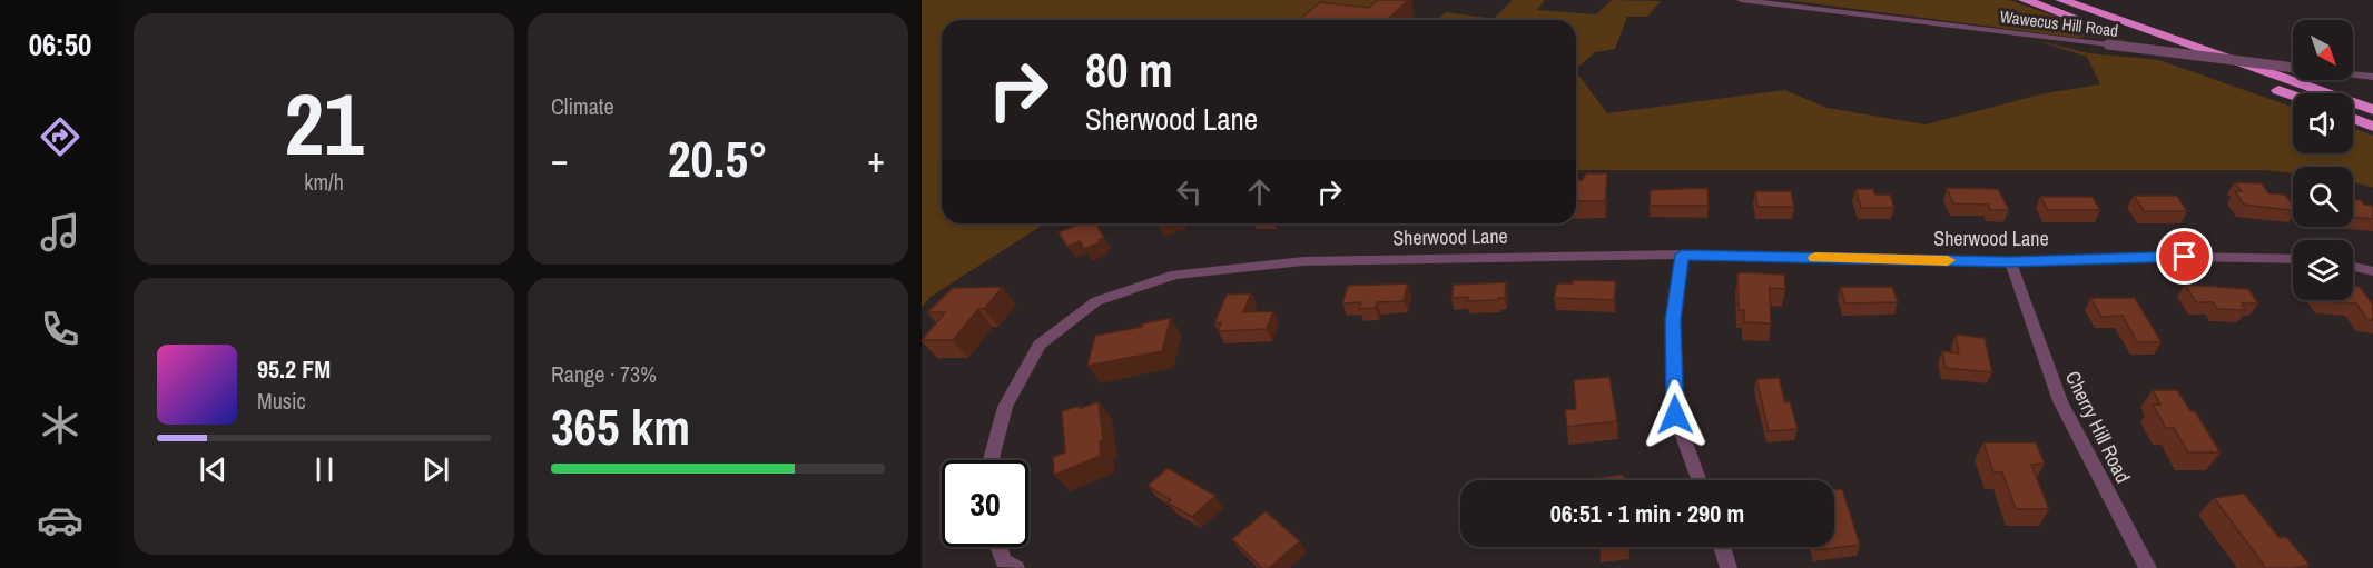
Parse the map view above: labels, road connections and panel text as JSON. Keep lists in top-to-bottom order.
{
  "streets": {
    "street": ["Wawecus Hill Road", "Sherwood Lane", "Cherry Hill Road"]
  },
  "crossings": [
    ["Sherwood Lane", "Cherry Hill Road"]
  ],
  "north": "bottom right",
  "page": {
    "tabs": "06:50",
    "tile": [
      ["21", "km/h"],
      "Climate",
      ["Range · 73%", "365 km"]
    ],
    "turn": ["80 m", "Sherwood Lane"],
    "heat": ["−", "20.5°", "+"],
    "song": ["95.2 FM", "Music"],
    "limit": "30",
    "trip": "06:51 · 1 min · 290 m"
  }
}
